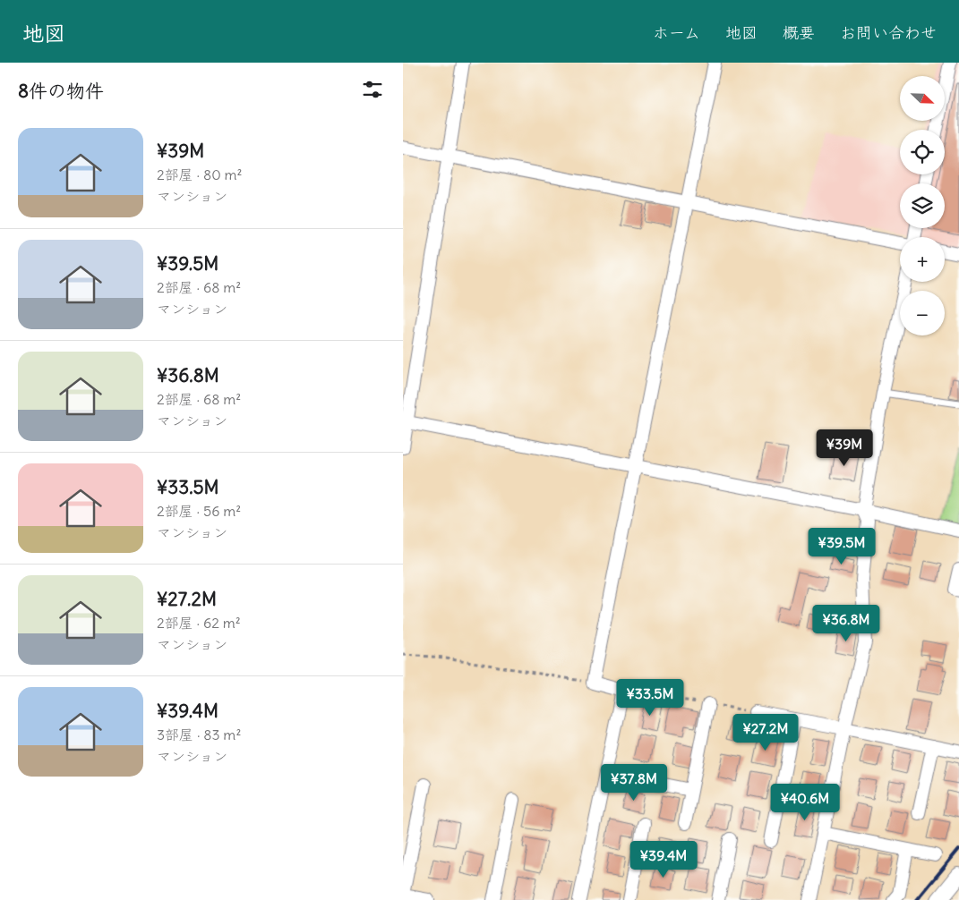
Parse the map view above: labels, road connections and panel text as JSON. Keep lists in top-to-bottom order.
{
  "north": "bottom right",
  "page": {
    "header": "地図",
    "nav": [
      "ホーム",
      "地図",
      "概要",
      "お問い合わせ"
    ],
    "heading": "8件の物件",
    "map_buttons": ["+", "−"],
    "list": [
      {
        "name": "¥39M",
        "note": "2部屋 · 80 m² · マンション"
      },
      {
        "name": "¥39.5M",
        "note": "2部屋 · 68 m² · マンション"
      },
      {
        "name": "¥36.8M",
        "note": "2部屋 · 68 m² · マンション"
      },
      {
        "name": "¥33.5M",
        "note": "2部屋 · 56 m² · マンション"
      },
      {
        "name": "¥27.2M",
        "note": "2部屋 · 62 m² · マンション"
      },
      {
        "name": "¥39.4M",
        "note": "3部屋 · 83 m² · マンション"
      }
    ],
    "price": [
      "¥39M",
      "¥39.5M",
      "¥36.8M",
      "¥33.5M",
      "¥27.2M",
      "¥37.8M",
      "¥40.6M",
      "¥39.4M"
    ]
  }
}
